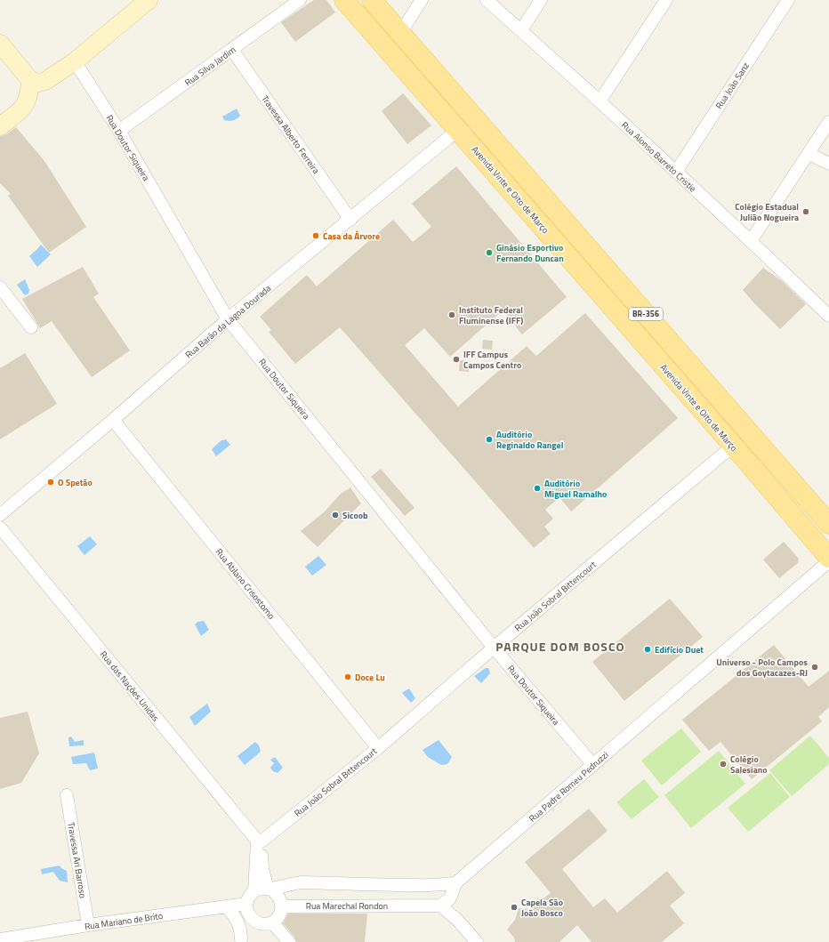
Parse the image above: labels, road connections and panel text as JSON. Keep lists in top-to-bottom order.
{
  "streets": {
    "main road": ["Avenida Vinte e Oito de Março", "BR-356"],
    "street": [
      "Rua Silva Jardim",
      "Rua João Sanz",
      "Travessa Alberto Ferreira",
      "Rua Doutor Siqueira",
      "Rua Alonso Barreto Cristie",
      "Rua Barão da Lagoa Dourada",
      "Rua Atilano Crisostomo",
      "Rua João Sobral Bittencourt",
      "Rua das Nações Unidas",
      "Rua Padre Romeu Pedruzzi",
      "Travessa Ari Barroso",
      "Rua Marechal Rondon",
      "Rua Mariano de Brito"
    ]
  },
  "crossings": [
    ["Rua Silva Jardim", "Travessa Alberto Ferreira"],
    ["Rua Silva Jardim", "Rua Doutor Siqueira"],
    ["Rua João Sanz", "Rua Alonso Barreto Cristie"],
    ["Travessa Alberto Ferreira", "Rua Barão da Lagoa Dourada"],
    ["Rua Doutor Siqueira", "Rua Barão da Lagoa Dourada"],
    ["Rua Doutor Siqueira", "Rua João Sobral Bittencourt"],
    ["Rua Doutor Siqueira", "Rua Padre Romeu Pedruzzi"],
    ["Avenida Vinte e Oito de Março", "Rua Barão da Lagoa Dourada"],
    ["Avenida Vinte e Oito de Março", "Rua João Sobral Bittencourt"],
    ["Rua Barão da Lagoa Dourada", "Rua Atilano Crisostomo"],
    ["Rua Atilano Crisostomo", "Rua João Sobral Bittencourt"],
    ["Rua João Sobral Bittencourt", "Rua das Nações Unidas"],
    ["Travessa Ari Barroso", "Rua Mariano de Brito"],
    ["Rua Marechal Rondon", "Rua Mariano de Brito"]
  ],
  "districts": ["PARQUE DOM BOSCO"],
  "places": [
    "Colégio Estadual Julião Nogueira",
    "Casa da Árvore",
    "Ginásio Esportivo Fernando Duncan",
    "Instituto Federal Fluminense (IFF)",
    "IFF Campus Campos Centro",
    "Auditório Reginaldo Rangel",
    "O Spetão",
    "Auditório Miguel Ramalho",
    "Sicoob",
    "Edifício Duet",
    "Universo - Polo Campos dos Goytacazes-RJ",
    "Doce Lu",
    "Colégio Salesiano",
    "Capela São João Bosco"
  ]
}
